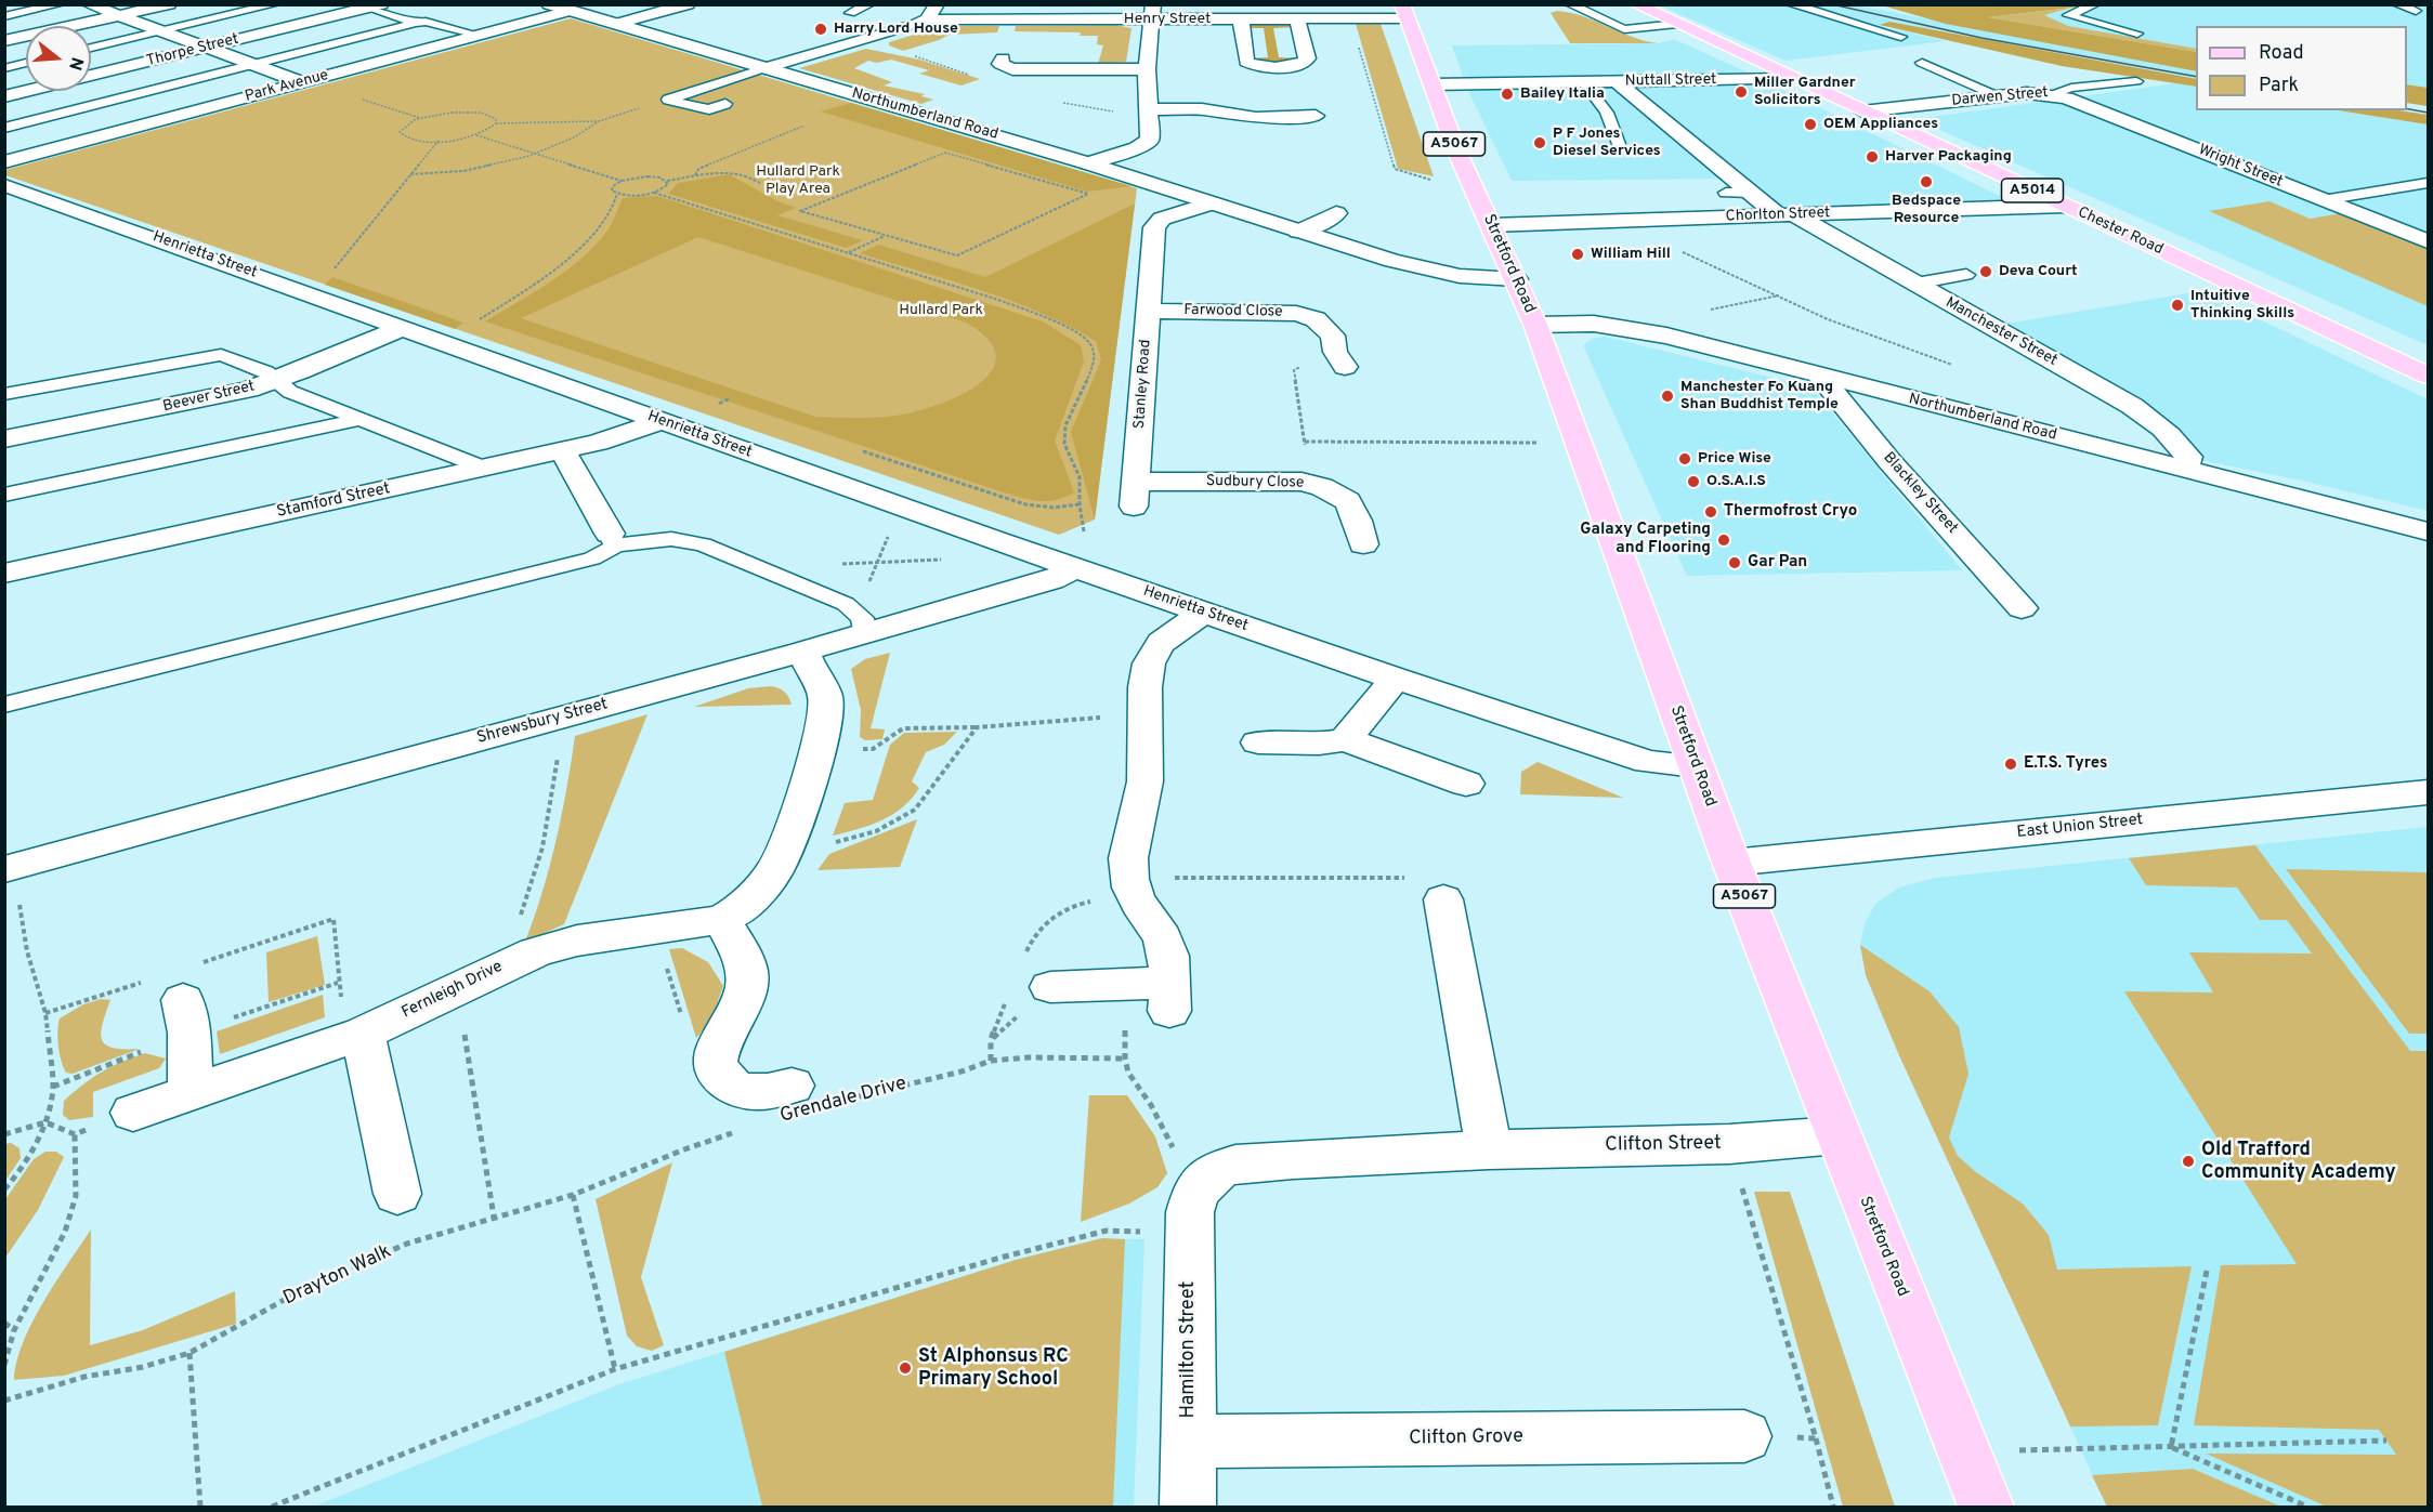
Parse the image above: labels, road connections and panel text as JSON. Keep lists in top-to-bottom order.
{
  "streets": {
    "main road": [
      "A5067",
      "A5014",
      "Chester Road",
      "Stretford Road"
    ],
    "street": [
      "Henry Street",
      "Thorpe Street",
      "Nuttall Street",
      "Park Avenue",
      "Darwen Street",
      "Northumberland Road",
      "Wright Street",
      "Chorlton Street",
      "Henrietta Street",
      "Farwood Close",
      "Manchester Street",
      "Stanley Road",
      "Beever Street",
      "Sudbury Close",
      "Blackley Street",
      "Stamford Street",
      "Shrewsbury Street",
      "East Union Street",
      "Fernleigh Drive",
      "Clifton Street",
      "Hamilton Street",
      "Clifton Grove"
    ],
    "path": ["Grendale Drive", "Drayton Walk"]
  },
  "crossings": [
    ["Henry Street", "Northumberland Road"],
    ["Henry Street", "Stretford Road"],
    ["Nuttall Street", "Chester Road"],
    ["Nuttall Street", "Stretford Road"],
    ["Nuttall Street", "Manchester Street"],
    ["Park Avenue", "Northumberland Road"],
    ["Darwen Street", "Wright Street"],
    ["Darwen Street", "Chester Road"],
    ["Northumberland Road", "Stretford Road"],
    ["Northumberland Road", "Manchester Street"],
    ["Northumberland Road", "Stanley Road"],
    ["Northumberland Road", "Blackley Street"],
    ["Chorlton Street", "Chester Road"],
    ["Chorlton Street", "Stretford Road"],
    ["Chorlton Street", "Manchester Street"],
    ["Henrietta Street", "Stretford Road"],
    ["Henrietta Street", "Beever Street"],
    ["Henrietta Street", "Stamford Street"],
    ["Henrietta Street", "Shrewsbury Street"],
    ["Stretford Road", "East Union Street"],
    ["Stretford Road", "Clifton Street"],
    ["Farwood Close", "Stanley Road"],
    ["Stanley Road", "Sudbury Close"],
    ["Shrewsbury Street", "Fernleigh Drive"],
    ["Clifton Street", "Hamilton Street"],
    ["Hamilton Street", "Clifton Grove"]
  ],
  "parks": ["Hullard Park Play Area", "Hullard Park"],
  "places": [
    "Harry Lord House",
    "Miller Gardner Solicitors",
    "Bailey Italia",
    "OEM Appliances",
    "P F Jones Diesel Services",
    "Harver Packaging",
    "Bedspace Resource",
    "William Hill",
    "Deva Court",
    "Intuitive Thinking Skills",
    "Manchester Fo Kuang Shan Buddhist Temple",
    "Price Wise",
    "O.S.A.I.S",
    "Thermofrost Cryo",
    "Galaxy Carpeting and Flooring",
    "Gar Pan",
    "E.T.S. Tyres",
    "Old Trafford Community Academy",
    "St Alphonsus RC Primary School"
  ],
  "legend": ["Road", "Park"],
  "north": "right"
}
